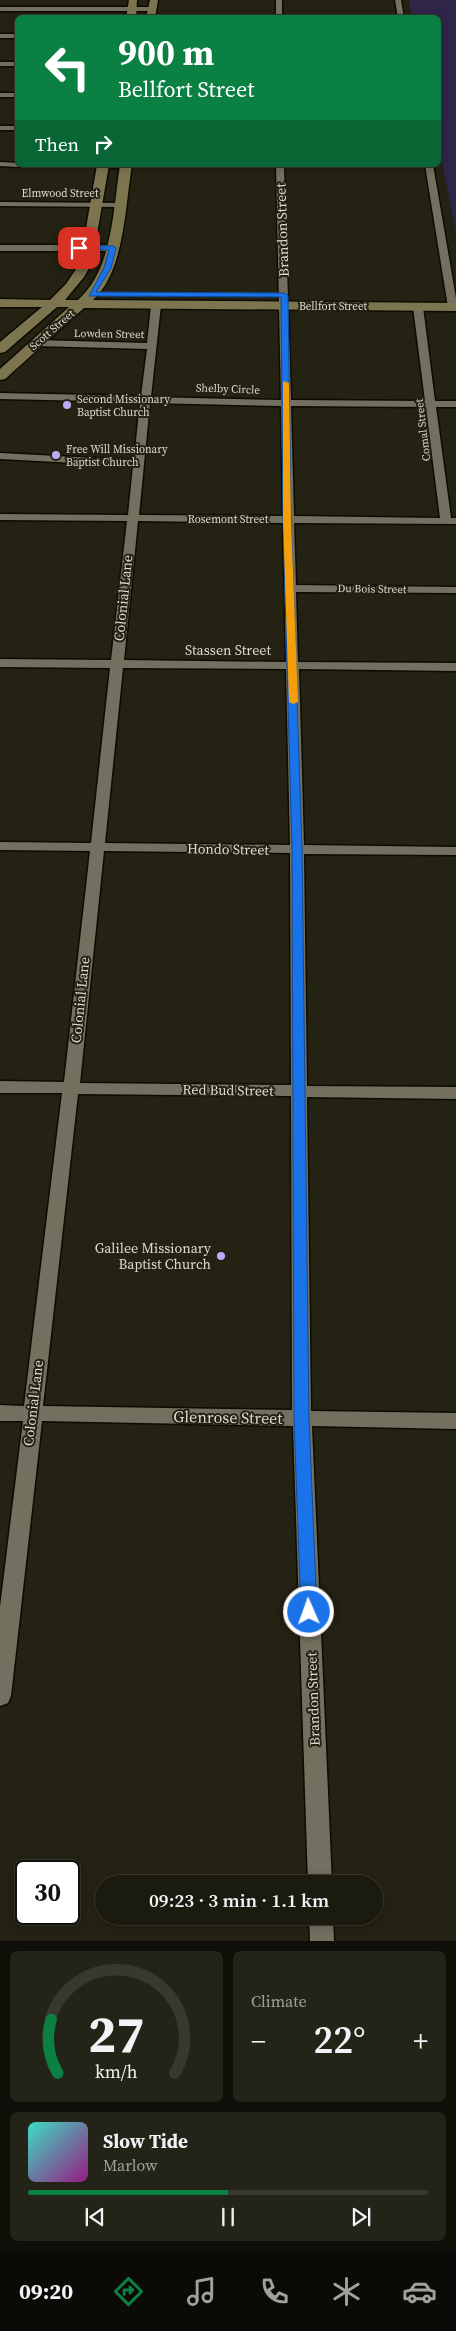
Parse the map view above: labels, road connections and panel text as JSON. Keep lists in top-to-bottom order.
{
  "streets": {
    "main road": ["Bellfort Street", "Scott Street"],
    "street": [
      "Elmwood Street",
      "Brandon Street",
      "Lowden Street",
      "Shelby Circle",
      "Comal Street",
      "Rosemont Street",
      "Du Bois Street",
      "Colonial Lane",
      "Stassen Street",
      "Hondo Street",
      "Red Bud Street",
      "Glenrose Street"
    ]
  },
  "crossings": [
    ["Elmwood Street", "Scott Street"],
    ["Brandon Street", "Bellfort Street"],
    ["Brandon Street", "Shelby Circle"],
    ["Brandon Street", "Rosemont Street"],
    ["Brandon Street", "Du Bois Street"],
    ["Brandon Street", "Stassen Street"],
    ["Brandon Street", "Hondo Street"],
    ["Brandon Street", "Red Bud Street"],
    ["Brandon Street", "Glenrose Street"],
    ["Bellfort Street", "Scott Street"],
    ["Bellfort Street", "Comal Street"],
    ["Bellfort Street", "Colonial Lane"],
    ["Scott Street", "Lowden Street"],
    ["Lowden Street", "Colonial Lane"],
    ["Shelby Circle", "Comal Street"],
    ["Shelby Circle", "Colonial Lane"],
    ["Comal Street", "Rosemont Street"],
    ["Rosemont Street", "Colonial Lane"],
    ["Colonial Lane", "Stassen Street"],
    ["Colonial Lane", "Hondo Street"],
    ["Colonial Lane", "Red Bud Street"],
    ["Colonial Lane", "Glenrose Street"]
  ],
  "places": ["Second Missionary Baptist Church", "Free Will Missionary Baptist Church", "Galilee Missionary Baptist Church"],
  "page": {
    "turn": ["900 m", "Bellfort Street"],
    "then": "Then",
    "limit": "30",
    "trip": "09:23 · 3 min · 1.1 km",
    "tile": "Climate",
    "heat": ["−", "22°", "+"],
    "song": ["Slow Tide", "Marlow"],
    "tabs": "09:20",
    "gauge": ["27", "km/h"]
  }
}
